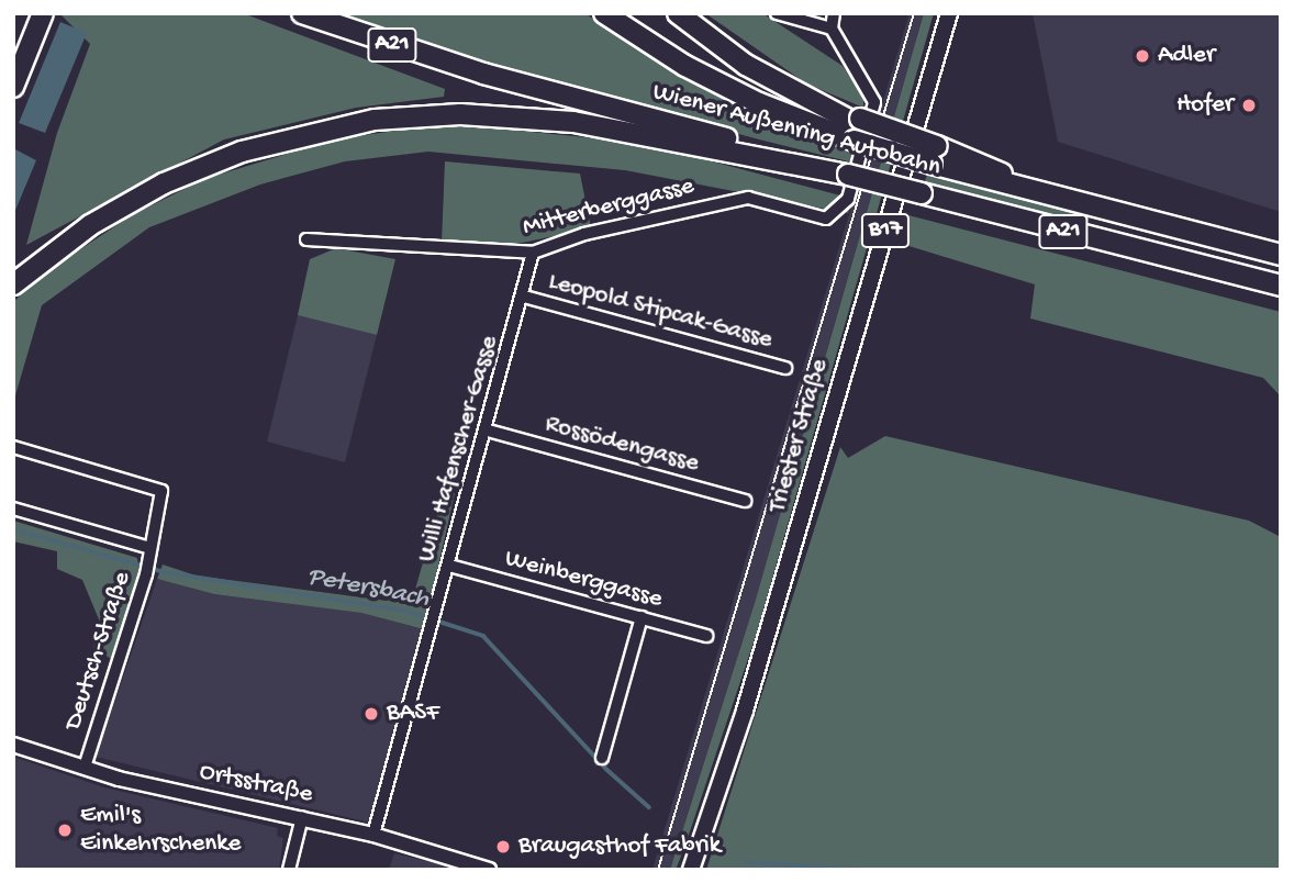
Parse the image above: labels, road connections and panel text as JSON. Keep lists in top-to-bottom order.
{
  "streets": {
    "highway": ["A21", "Wiener Außenring Autobahn"],
    "main road": ["B17", "Triester Straße", "Ortsstraße"],
    "street": [
      "Mitterberggasse",
      "Leopold Stipcak-Gasse",
      "Rossödengasse",
      "Willi Hafenscher-Gasse",
      "Weinberggasse",
      "Deutsch-Straße"
    ]
  },
  "crossings": [
    ["Mitterberggasse", "Willi Hafenscher-Gasse"],
    ["Leopold Stipcak-Gasse", "Willi Hafenscher-Gasse"],
    ["Rossödengasse", "Willi Hafenscher-Gasse"],
    ["Willi Hafenscher-Gasse", "Weinberggasse"],
    ["Willi Hafenscher-Gasse", "Ortsstraße"],
    ["Deutsch-Straße", "Ortsstraße"]
  ],
  "water": ["Petersbach"],
  "places": [
    "Adler",
    "Hofer",
    "BASF",
    "Emil's Einkehrschenke",
    "Braugasthof Fabrik"
  ]
}
